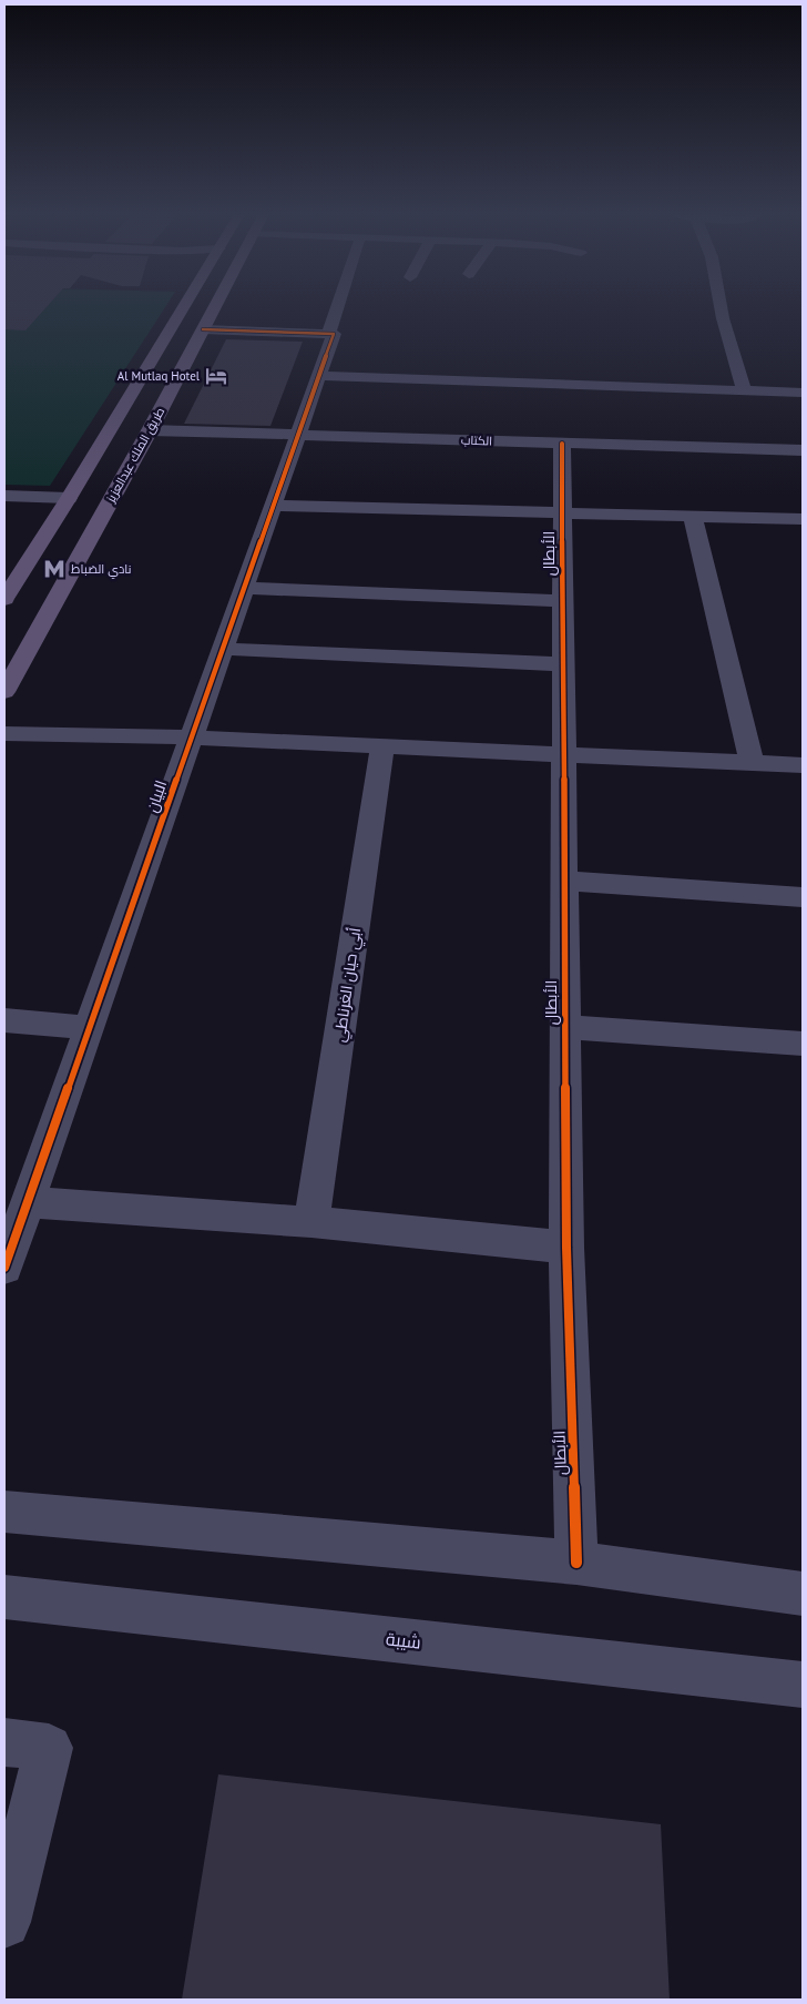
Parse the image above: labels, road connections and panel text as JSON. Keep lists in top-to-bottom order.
{
  "streets": {
    "main road": ["طريق الملك عبدالعزيز"],
    "street": [
      "الكتاب",
      "الأبطال",
      "البيان",
      "أبي حيان الغرناطي",
      "شيبة"
    ]
  },
  "crossings": [
    ["الكتاب", "طريق الملك عبدالعزيز"],
    ["الكتاب", "الأبطال"],
    ["الكتاب", "البيان"]
  ],
  "places": {
    "hotel": ["Al Mutlaq Hotel"],
    "metro station": ["نادي الضباط"]
  }
}
